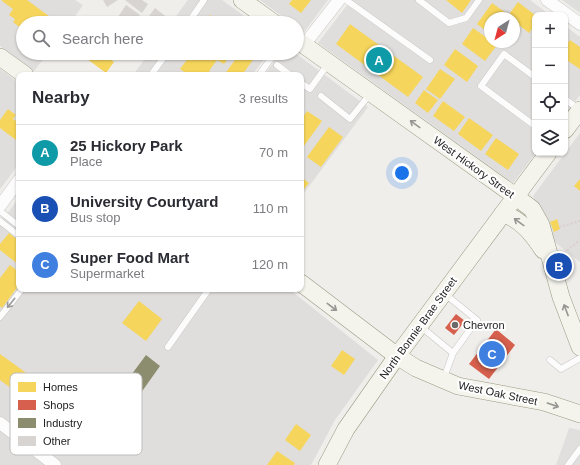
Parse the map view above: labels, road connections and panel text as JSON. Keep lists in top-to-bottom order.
{
  "streets": {
    "main road": ["West Hickory Street", "North Bonnie Brae Street", "West Oak Street"]
  },
  "crossings": [
    ["West Hickory Street", "North Bonnie Brae Street"],
    ["North Bonnie Brae Street", "West Oak Street"]
  ],
  "one_way": ["West Hickory Street", "West Oak Street"],
  "places": ["Chevron"],
  "legend": [
    "Homes",
    "Shops",
    "Industry",
    "Other"
  ],
  "north": "bottom left",
  "page": {
    "map_buttons": ["+", "−"],
    "search": "Search here",
    "pins": ["A", "B", "C"],
    "heading": ["Nearby", "3 results"],
    "list": [
      {
        "mark": "A",
        "name": "25 Hickory Park",
        "note": "Place",
        "value": "70 m"
      },
      {
        "mark": "B",
        "name": "University Courtyard",
        "note": "Bus stop",
        "value": "110 m"
      },
      {
        "mark": "C",
        "name": "Super Food Mart",
        "note": "Supermarket",
        "value": "120 m"
      }
    ]
  }
}
